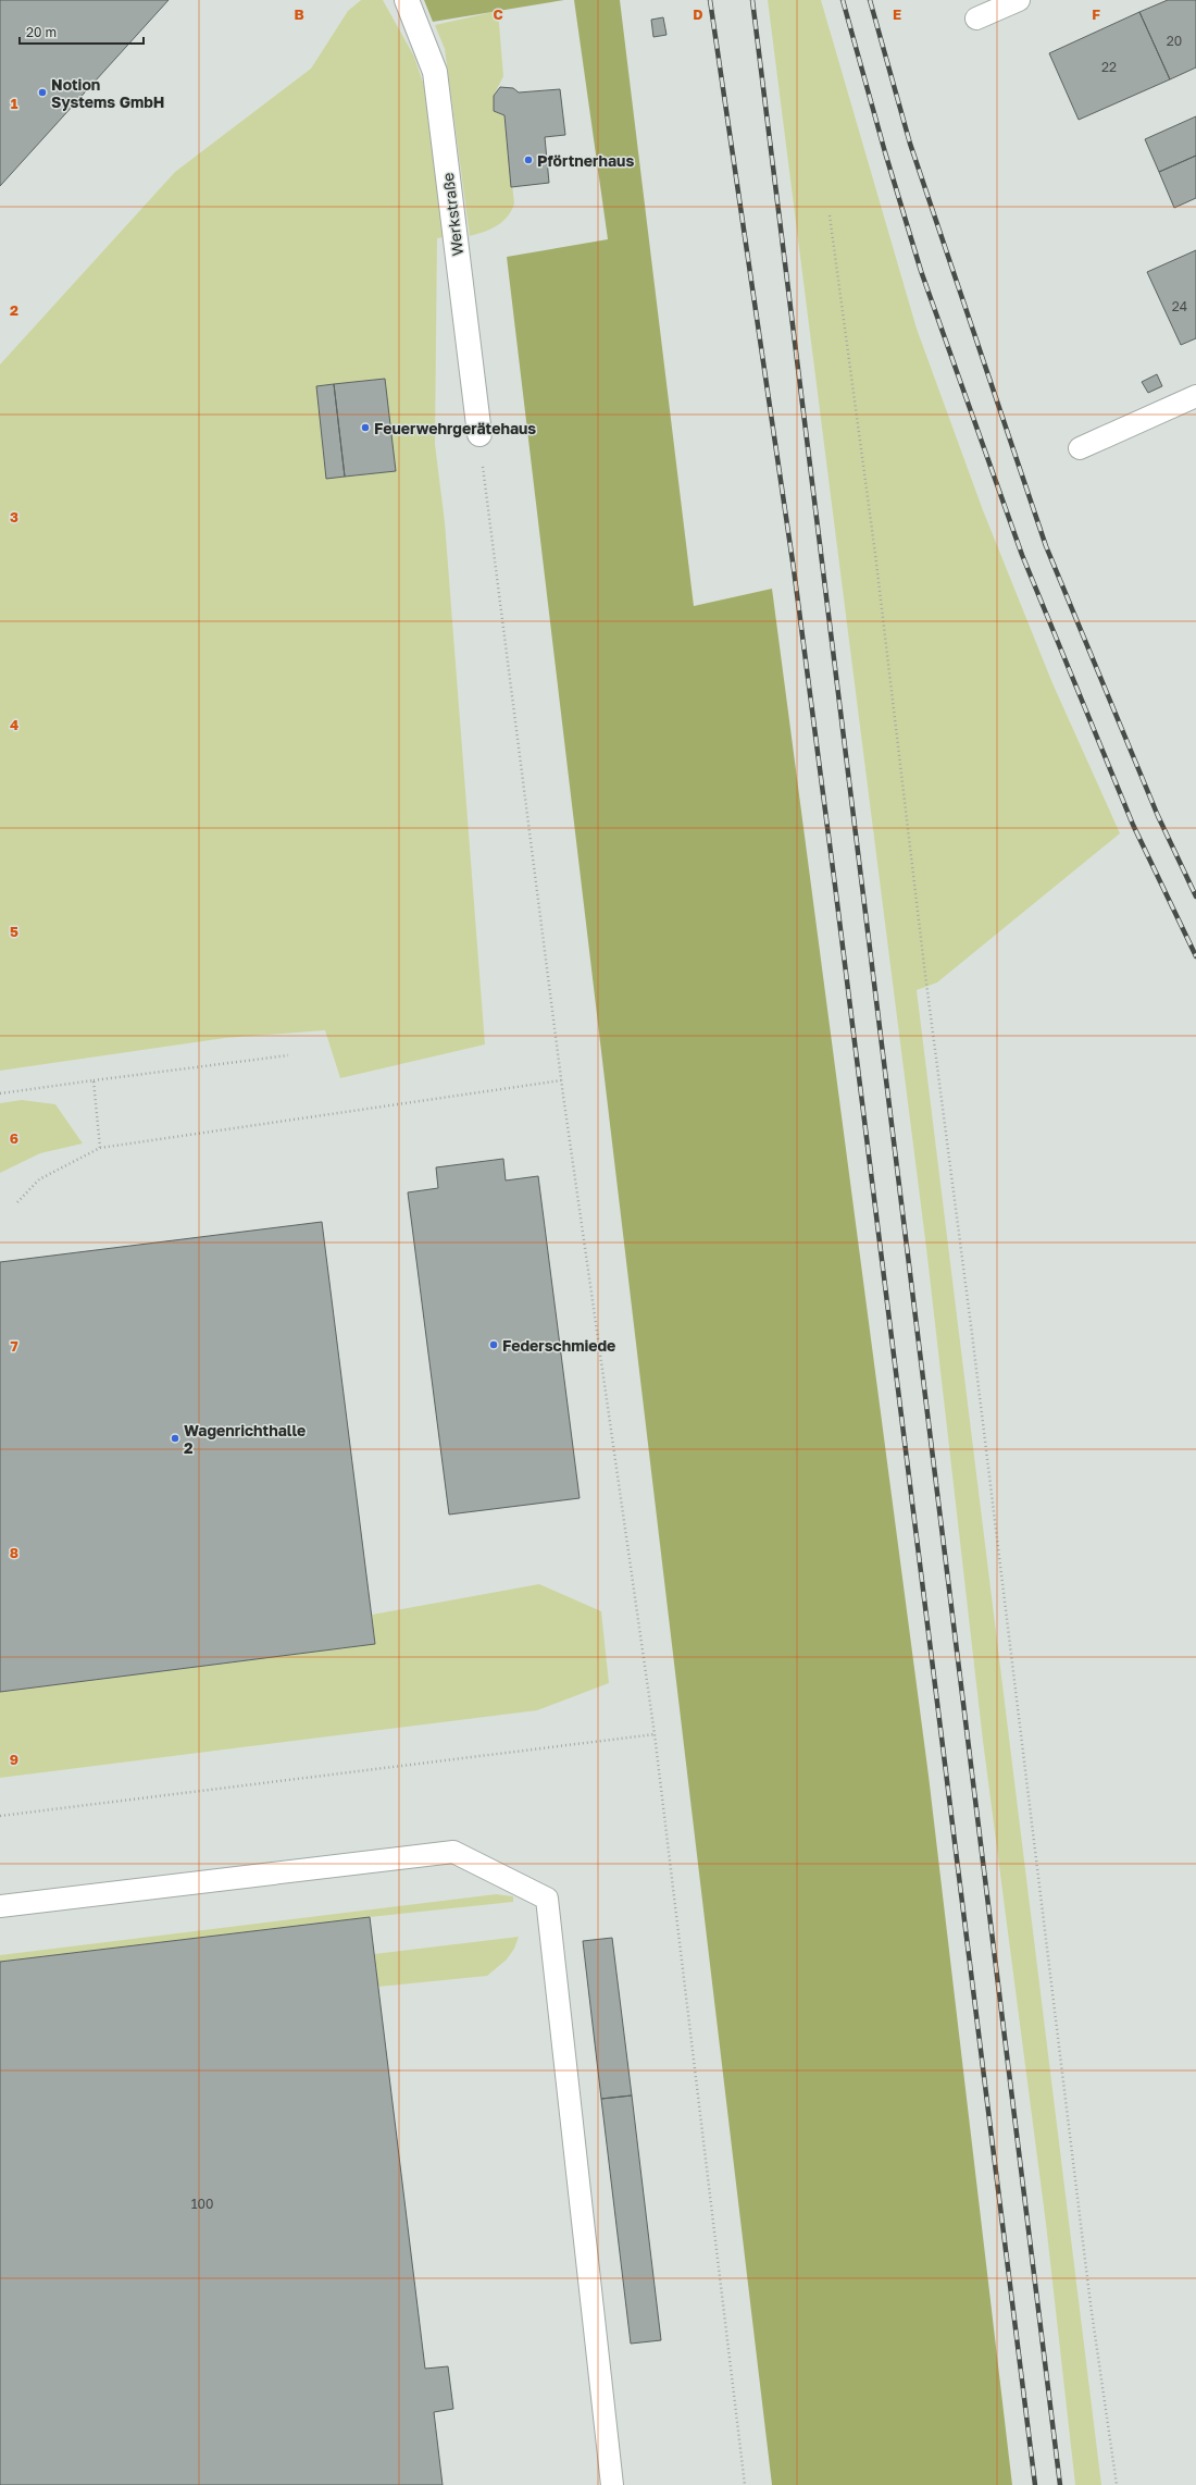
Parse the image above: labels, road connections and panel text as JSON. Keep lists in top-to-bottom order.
{
  "streets": {
    "street": ["Werkstraße"]
  },
  "places": [
    "Notion Systems GmbH",
    "Pförtnerhaus",
    "Feuerwehrgerätehaus",
    "Federschmiede",
    "Wagenrichthalle 2"
  ],
  "house_numbers": [
    "20",
    "22",
    "24",
    "100"
  ],
  "scale_bar": "20 m",
  "grid": {
    "columns": [
      "B",
      "C",
      "D",
      "E",
      "F"
    ],
    "rows": [
      "1",
      "2",
      "3",
      "4",
      "5",
      "6",
      "7",
      "8",
      "9"
    ]
  }
}
